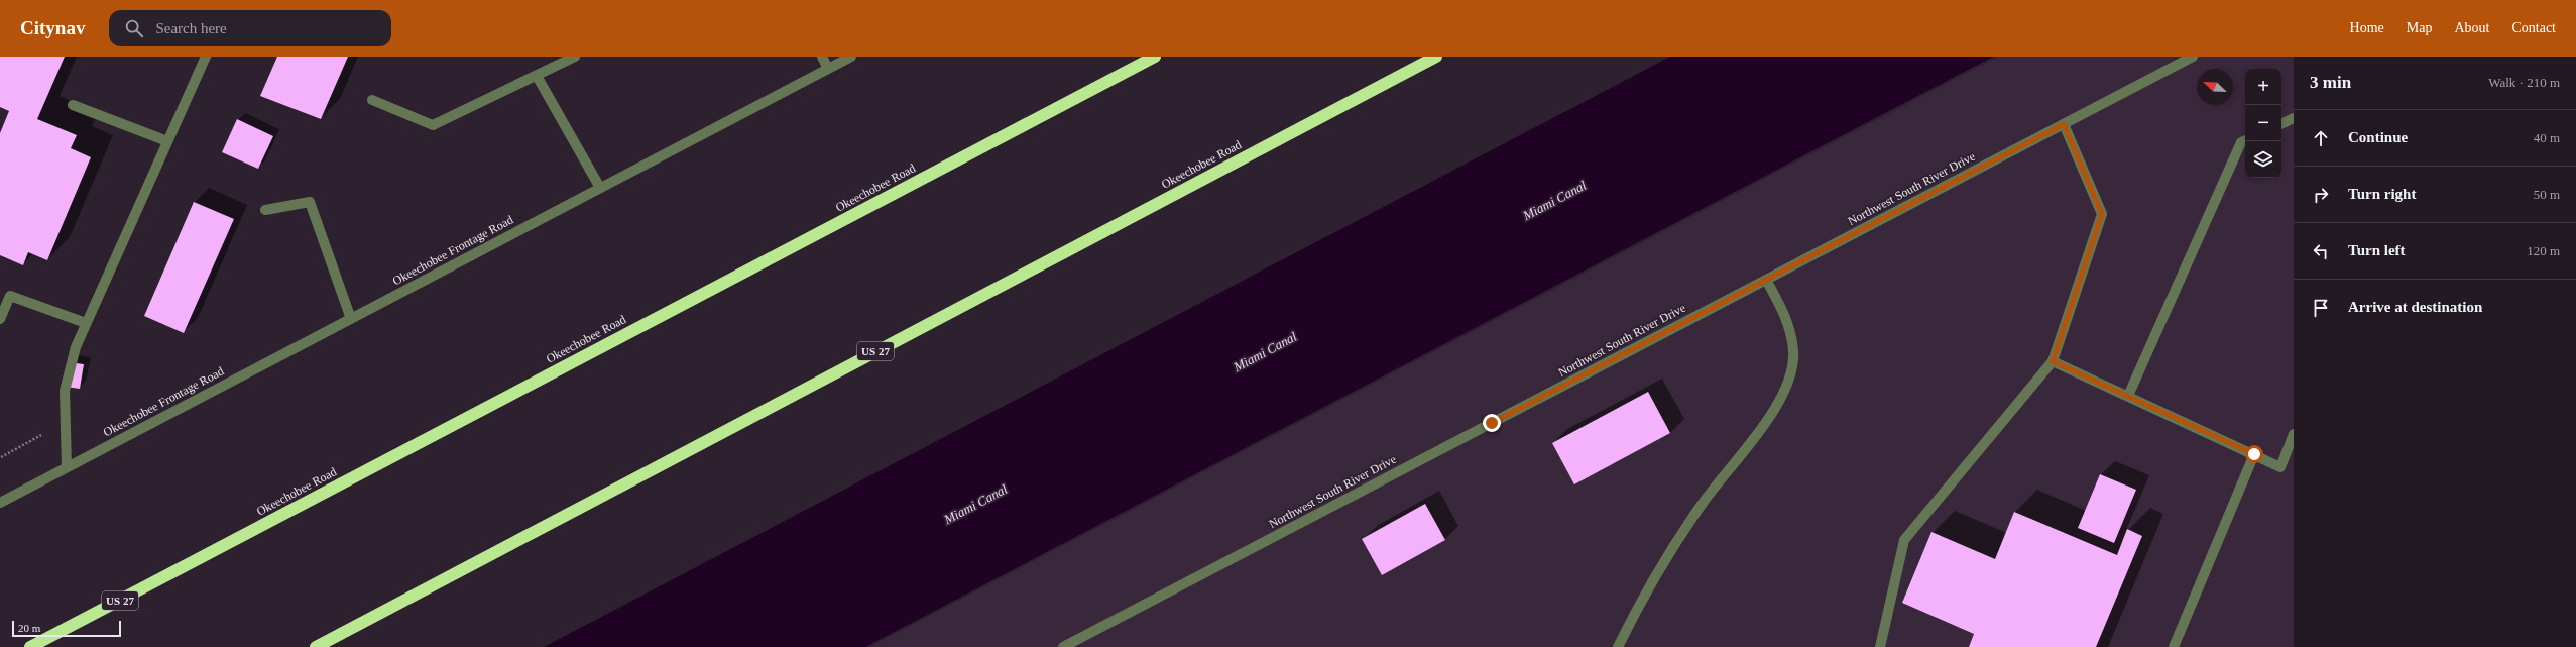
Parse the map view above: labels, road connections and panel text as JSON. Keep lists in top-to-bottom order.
{
  "streets": {
    "highway": ["Okeechobee Road", "US 27"],
    "street": ["Northwest South River Drive", "Okeechobee Frontage Road"]
  },
  "water": ["Miami Canal"],
  "scale_bar": "20 m",
  "north": "top left",
  "page": {
    "header": "Citynav",
    "search": "Search here",
    "nav": [
      "Home",
      "Map",
      "About",
      "Contact"
    ],
    "heading": ["3 min", "Walk · 210 m"],
    "map_buttons": ["+", "−"],
    "list": [
      ["Continue", "40 m"],
      ["Turn right", "50 m"],
      ["Turn left", "120 m"],
      "Arrive at destination"
    ],
    "scale": "20 m"
  }
}
